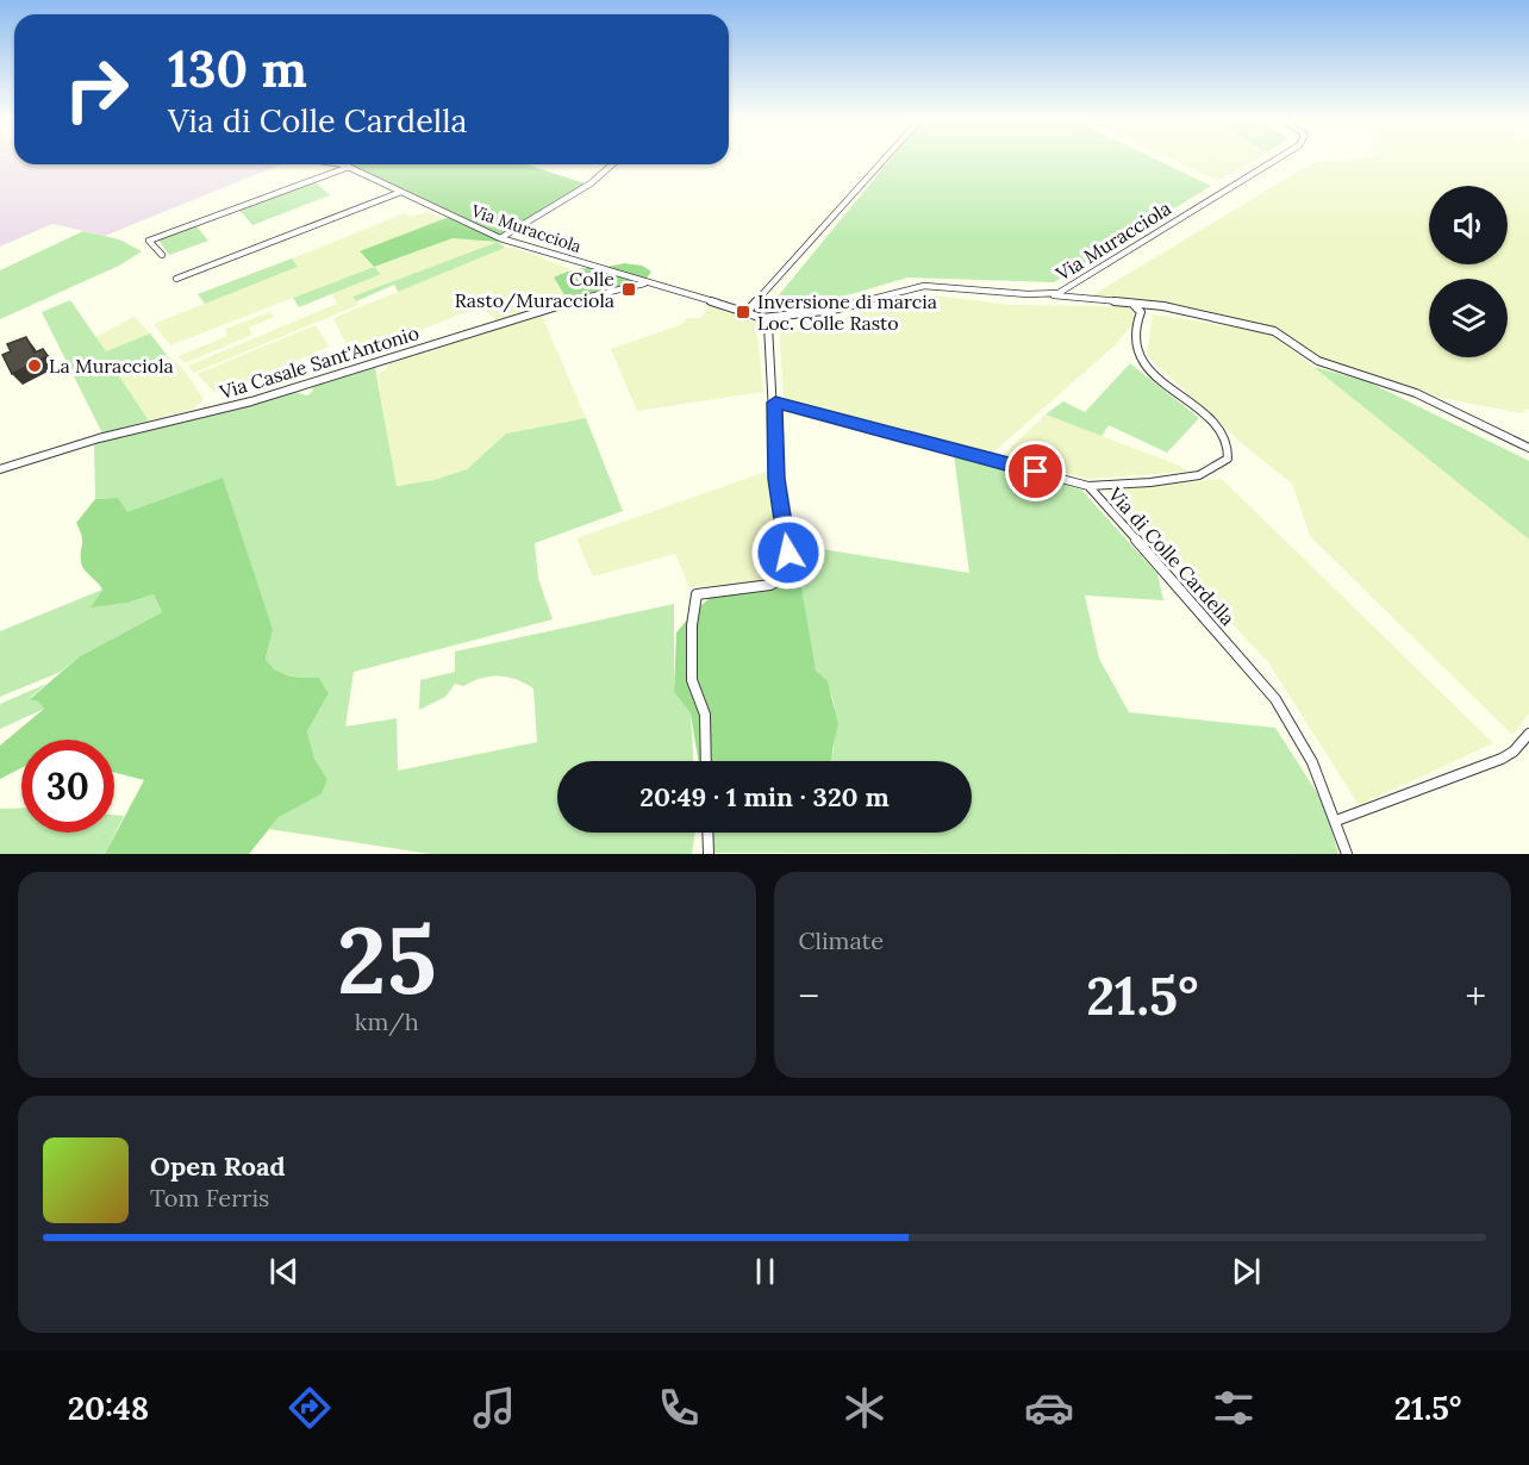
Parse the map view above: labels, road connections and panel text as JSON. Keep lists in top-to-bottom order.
{
  "streets": {
    "street": ["Via Muracciola", "Via Casale Sant'Antonio", "Via di Colle Cardella"]
  },
  "crossings": [
    ["Via Muracciola", "Via Casale Sant'Antonio"]
  ],
  "places": {
    "transit": ["Colle Rasto/Muracciola", "Inversione di marcia Loc. Colle Rasto"],
    "other": ["La Muracciola"]
  },
  "page": {
    "turn": ["130 m", "Via di Colle Cardella"],
    "limit": "30",
    "trip": "20:49 · 1 min · 320 m",
    "tile": [
      ["25", "km/h"],
      "Climate"
    ],
    "heat": ["−", "21.5°", "+"],
    "song": ["Open Road", "Tom Ferris"],
    "tabs": ["20:48", "21.5°"]
  }
}
